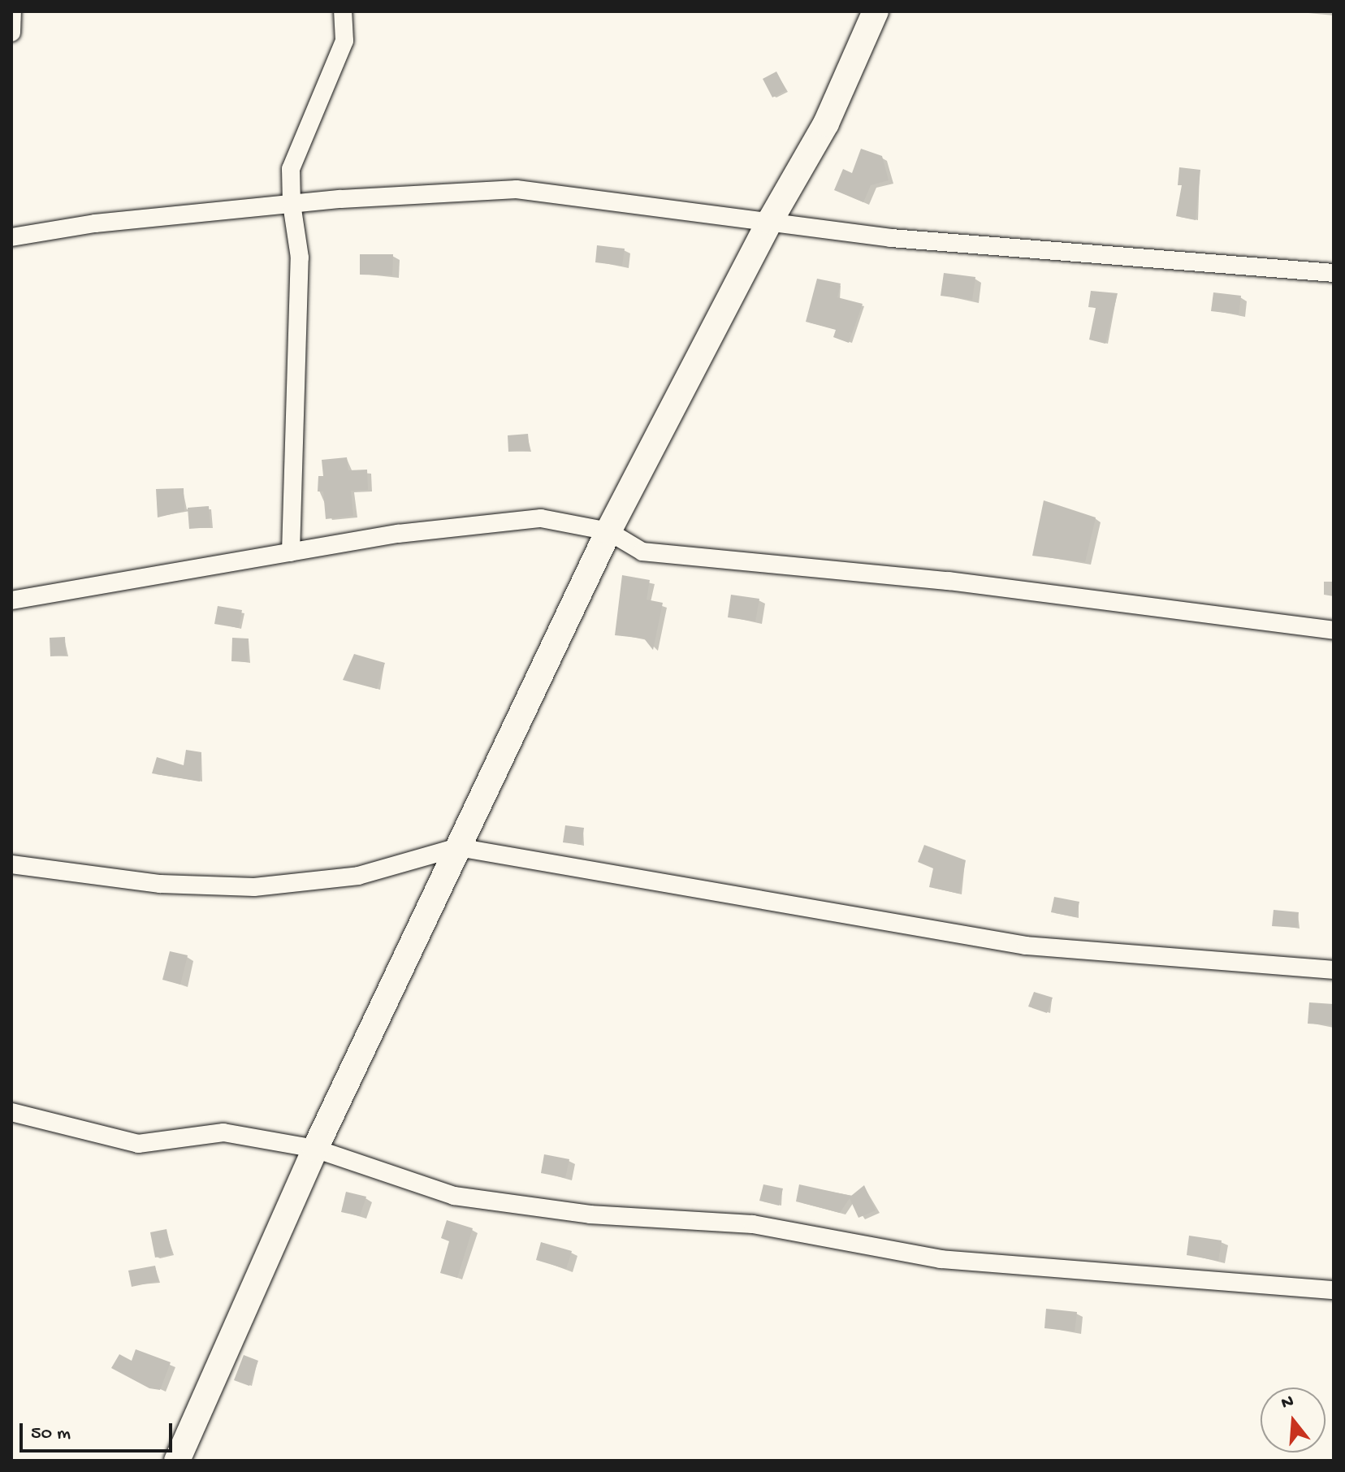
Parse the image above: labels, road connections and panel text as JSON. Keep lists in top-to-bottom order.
{
  "scale_bar": "50 m",
  "north": "top"
}
